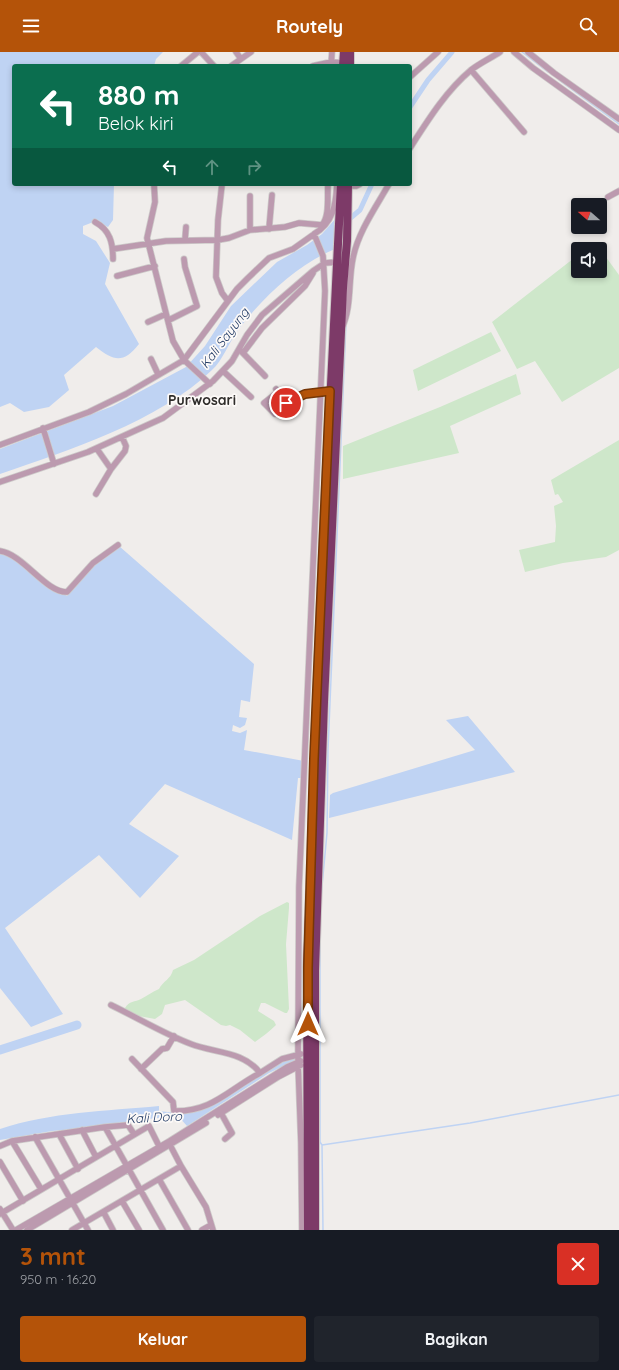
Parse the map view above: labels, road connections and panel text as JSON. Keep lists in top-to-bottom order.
{
  "districts": ["Purwosari"],
  "water": ["Kali Sayung", "Kali Doro"],
  "north": "left",
  "page": {
    "header": "Routely",
    "turn": ["880 m", "Belok kiri"],
    "heading": ["3 mnt", "950 m · 16:20"],
    "buttons": ["Keluar", "Bagikan"]
  }
}
